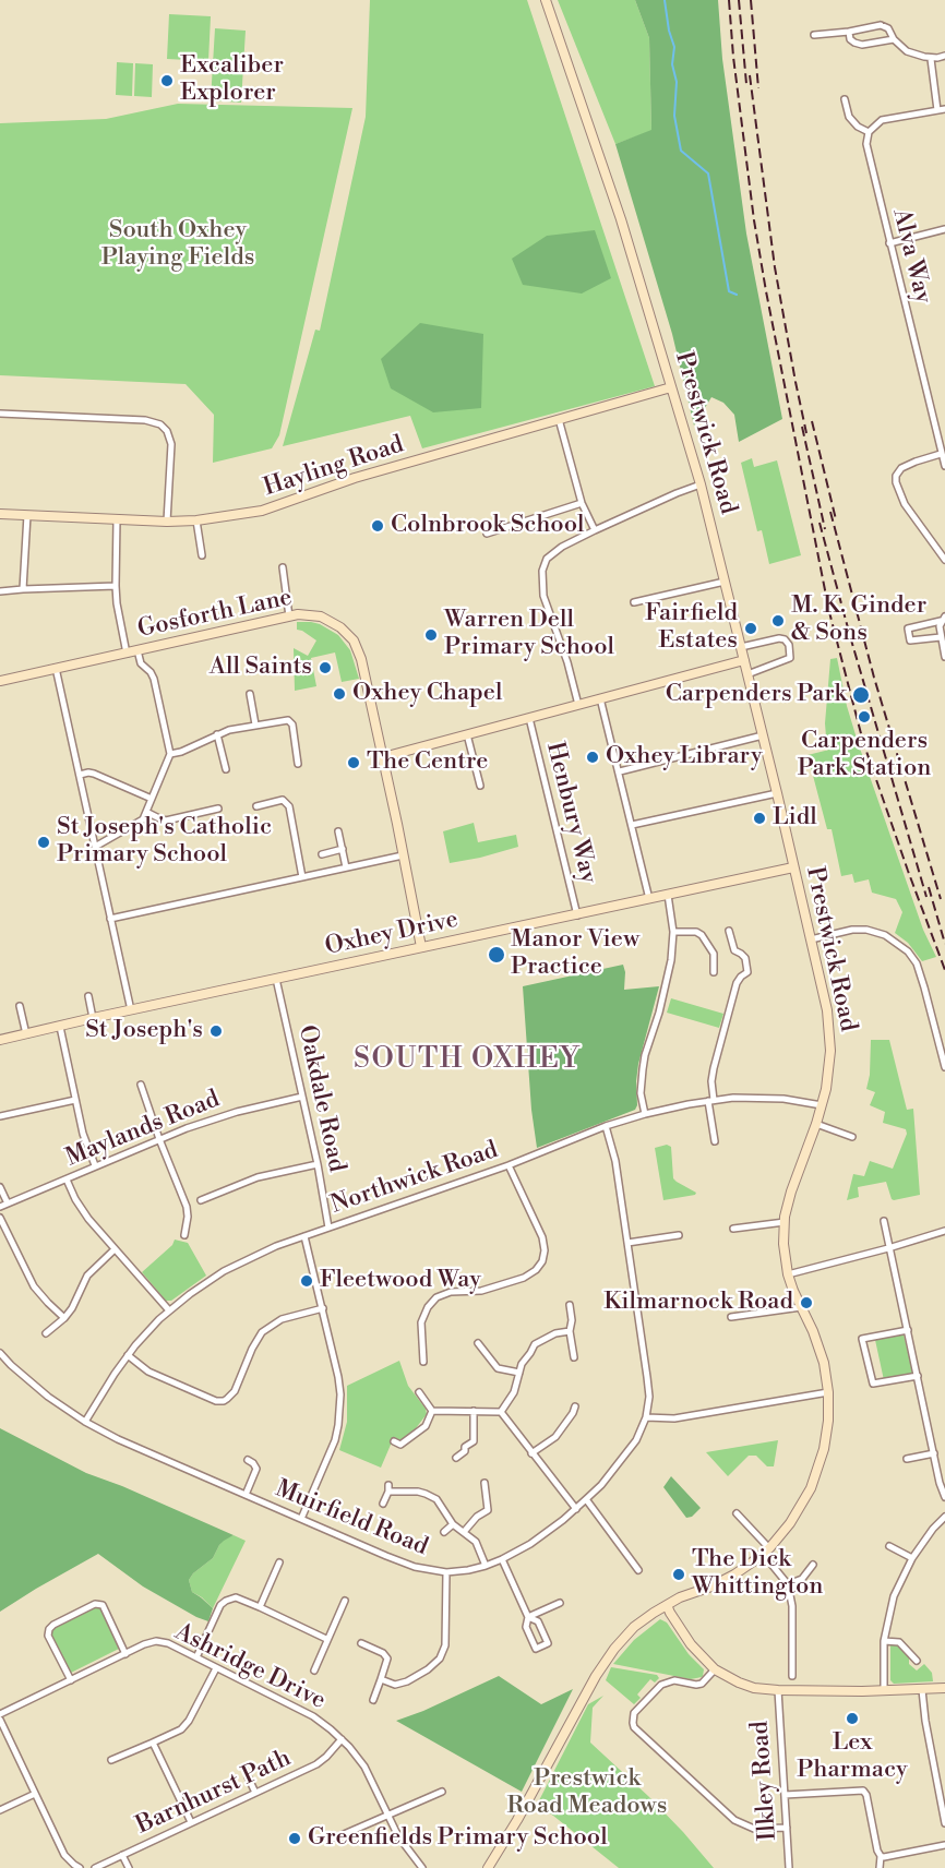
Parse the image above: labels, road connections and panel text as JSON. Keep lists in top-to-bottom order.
{
  "streets": {
    "street": [
      "Alva Way",
      "Prestwick Road",
      "Hayling Road",
      "Gosforth Lane",
      "Henbury Way",
      "Oxhey Drive",
      "Oakdale Road",
      "Maylands Road",
      "Northwick Road",
      "Muirfield Road",
      "Ashridge Drive",
      "Ilkley Road",
      "Barnhurst Path"
    ]
  },
  "crossings": [
    ["Prestwick Road", "Hayling Road"],
    ["Prestwick Road", "Oxhey Drive"],
    ["Prestwick Road", "Northwick Road"],
    ["Gosforth Lane", "Oxhey Drive"],
    ["Henbury Way", "Oxhey Drive"],
    ["Oxhey Drive", "Oakdale Road"],
    ["Oakdale Road", "Maylands Road"],
    ["Oakdale Road", "Northwick Road"],
    ["Northwick Road", "Muirfield Road"],
    ["Ashridge Drive", "Barnhurst Path"]
  ],
  "districts": ["SOUTH OXHEY"],
  "parks": ["South Oxhey Playing Fields", "Prestwick Road Meadows"],
  "places": [
    "Excaliber Explorer",
    "Colnbrook School",
    "M. K. Ginder & Sons",
    "Fairfield Estates",
    "Warren Dell Primary School",
    "All Saints",
    "Oxhey Chapel",
    "Carpenders Park",
    "Carpenders Park Station",
    "Oxhey Library",
    "The Centre",
    "Lidl",
    "St Joseph's Catholic Primary School",
    "Manor View Practice",
    "St Joseph's",
    "Fleetwood Way",
    "Kilmarnock Road",
    "The Dick Whittington",
    "Lex Pharmacy",
    "Greenfields Primary School"
  ]
}
